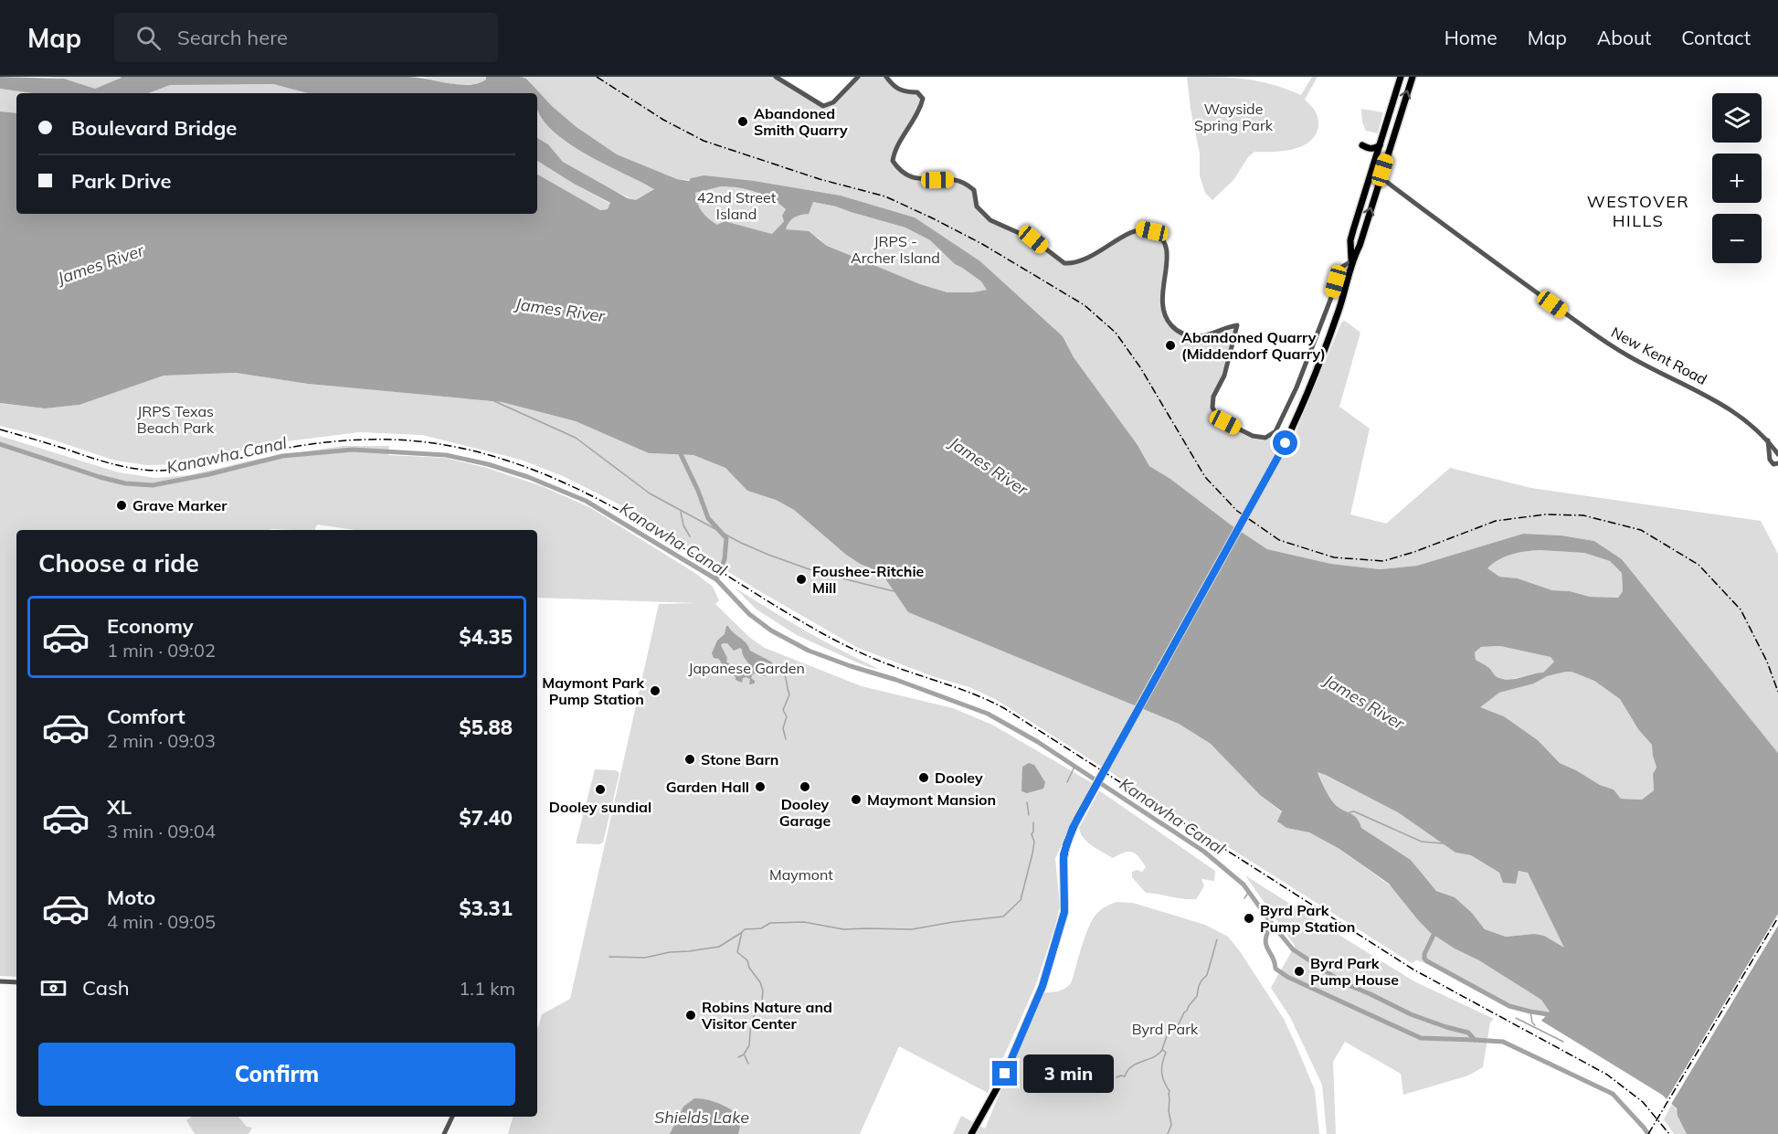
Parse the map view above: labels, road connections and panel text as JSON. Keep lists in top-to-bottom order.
{
  "streets": {
    "street": ["New Kent Road"]
  },
  "districts": ["WESTOVER HILLS"],
  "water": ["James River", "Kanawha Canal", "Shields Lake"],
  "parks": [
    "Wayside Spring Park",
    "42nd Street Island",
    "JRPS - Archer Island",
    "JRPS Texas Beach Park",
    "Japanese Garden",
    "Maymont",
    "Byrd Park"
  ],
  "places": [
    "Abandoned Smith Quarry",
    "Abandoned Quarry (Middendorf Quarry)",
    "Grave Marker",
    "Foushee-Ritchie Mill",
    "Maymont Park Pump Station",
    "Stone Barn",
    "Dooley",
    "Garden Hall",
    "Dooley Garage",
    "Dooley sundial",
    "Maymont Mansion",
    "Byrd Park Pump Station",
    "Byrd Park Pump House",
    "Robins Nature and Visitor Center"
  ],
  "page": {
    "header": "Map",
    "search": "Search here",
    "nav": [
      "Home",
      "Map",
      "About",
      "Contact"
    ],
    "map_buttons": ["+", "−"],
    "banner": ["Boulevard Bridge", "Park Drive"],
    "heading": "Choose a ride",
    "list": [
      {
        "name": "Economy",
        "note": "1 min · 09:02",
        "value": "$4.35"
      },
      {
        "name": "Comfort",
        "note": "2 min · 09:03",
        "value": "$5.88"
      },
      {
        "name": "XL",
        "note": "3 min · 09:04",
        "value": "$7.40"
      },
      {
        "name": "Moto",
        "note": "4 min · 09:05",
        "value": "$3.31"
      }
    ],
    "pay": ["Cash", "1.1 km"],
    "buttons": "Confirm",
    "bubble": "3 min"
  }
}
